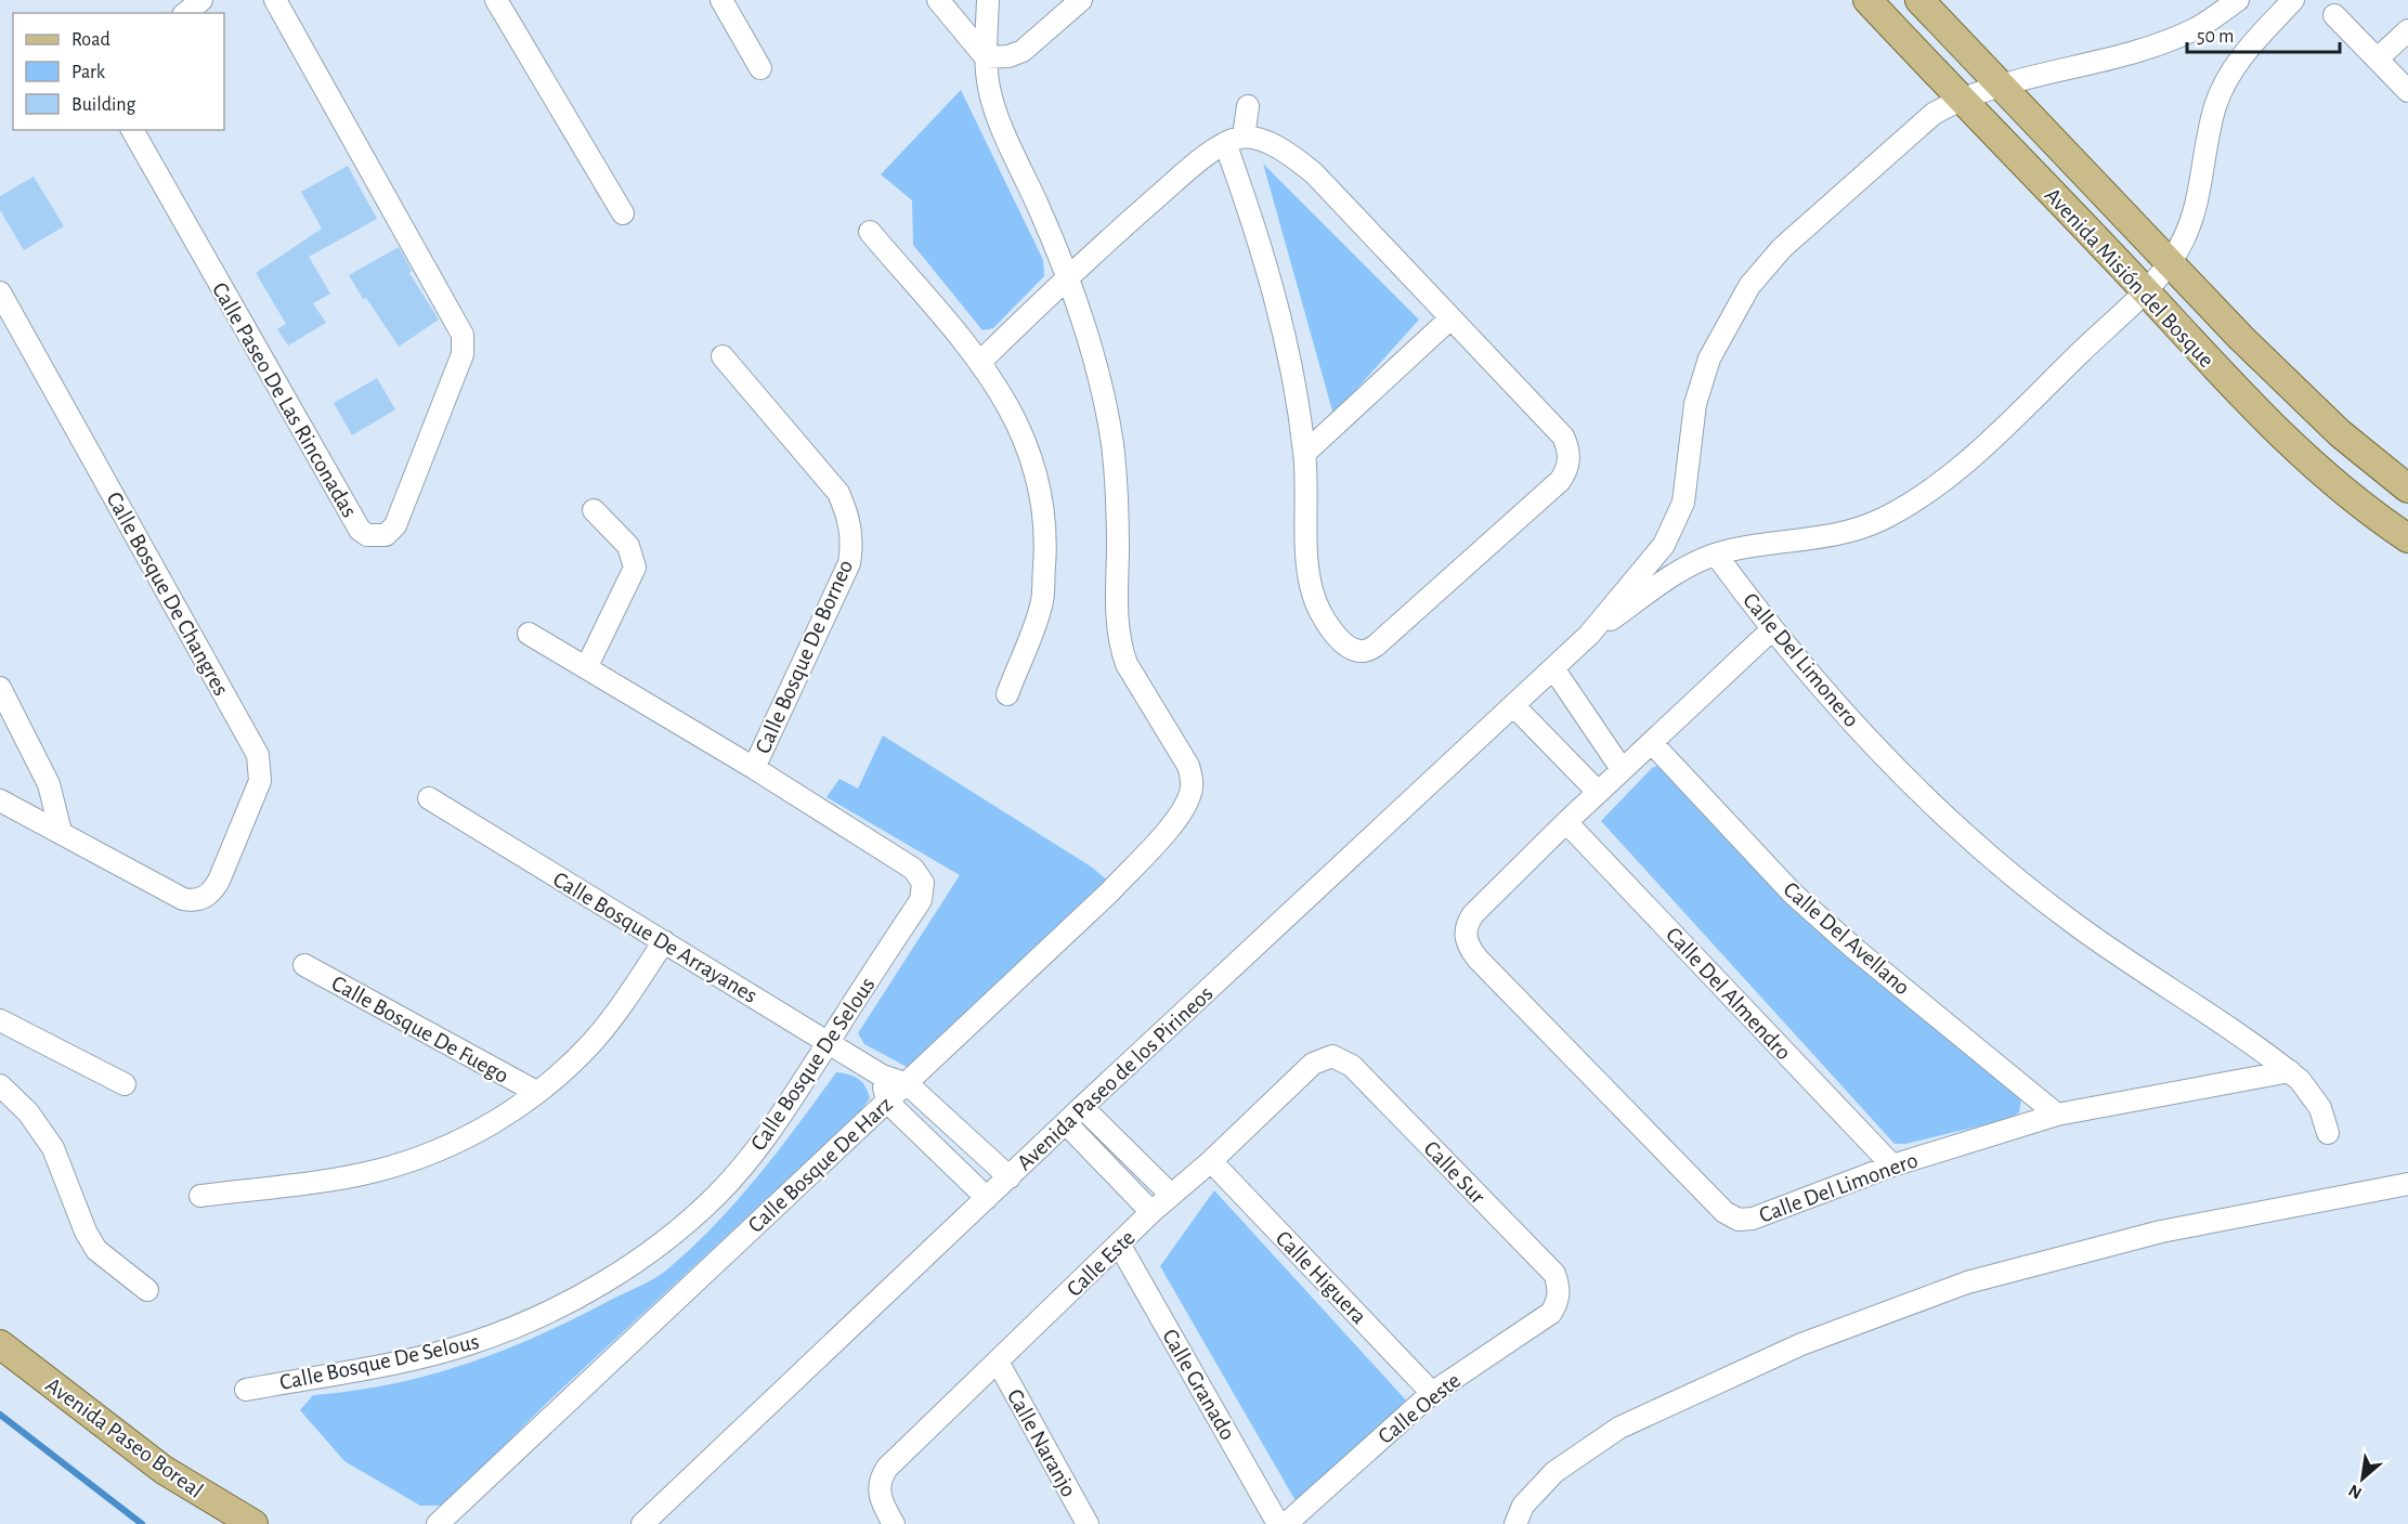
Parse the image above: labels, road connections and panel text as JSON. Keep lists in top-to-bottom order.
{
  "streets": {
    "main road": ["Avenida Misión del Bosque", "Avenida Paseo Boreal"],
    "street": [
      "Calle Paseo De Las Rinconadas",
      "Calle Bosque De Changres",
      "Calle Bosque De Borneo",
      "Calle Del Limonero",
      "Calle Bosque De Arrayanes",
      "Calle Del Avellano",
      "Calle Del Almendro",
      "Calle Bosque De Fuego",
      "Calle Bosque De Selous",
      "Avenida Paseo de los Pirineos",
      "Calle Bosque De Harz",
      "Calle Sur",
      "Calle Este",
      "Calle Higuera",
      "Calle Granado",
      "Calle Oeste",
      "Calle Naranjo"
    ]
  },
  "crossings": [
    ["Calle Bosque De Borneo", "Calle Bosque De Selous"],
    ["Calle Del Limonero", "Calle Del Avellano"],
    ["Calle Del Limonero", "Calle Del Almendro"],
    ["Calle Bosque De Arrayanes", "Calle Bosque De Selous"],
    ["Calle Bosque De Arrayanes", "Avenida Paseo de los Pirineos"],
    ["Calle Bosque De Arrayanes", "Calle Bosque De Harz"],
    ["Calle Sur", "Calle Este"],
    ["Calle Sur", "Calle Oeste"],
    ["Calle Este", "Calle Higuera"],
    ["Calle Este", "Calle Granado"],
    ["Calle Este", "Calle Naranjo"],
    ["Calle Higuera", "Calle Oeste"]
  ],
  "legend": ["Road", "Park", "Building"],
  "scale_bar": "50 m",
  "north": "bottom left"
}
